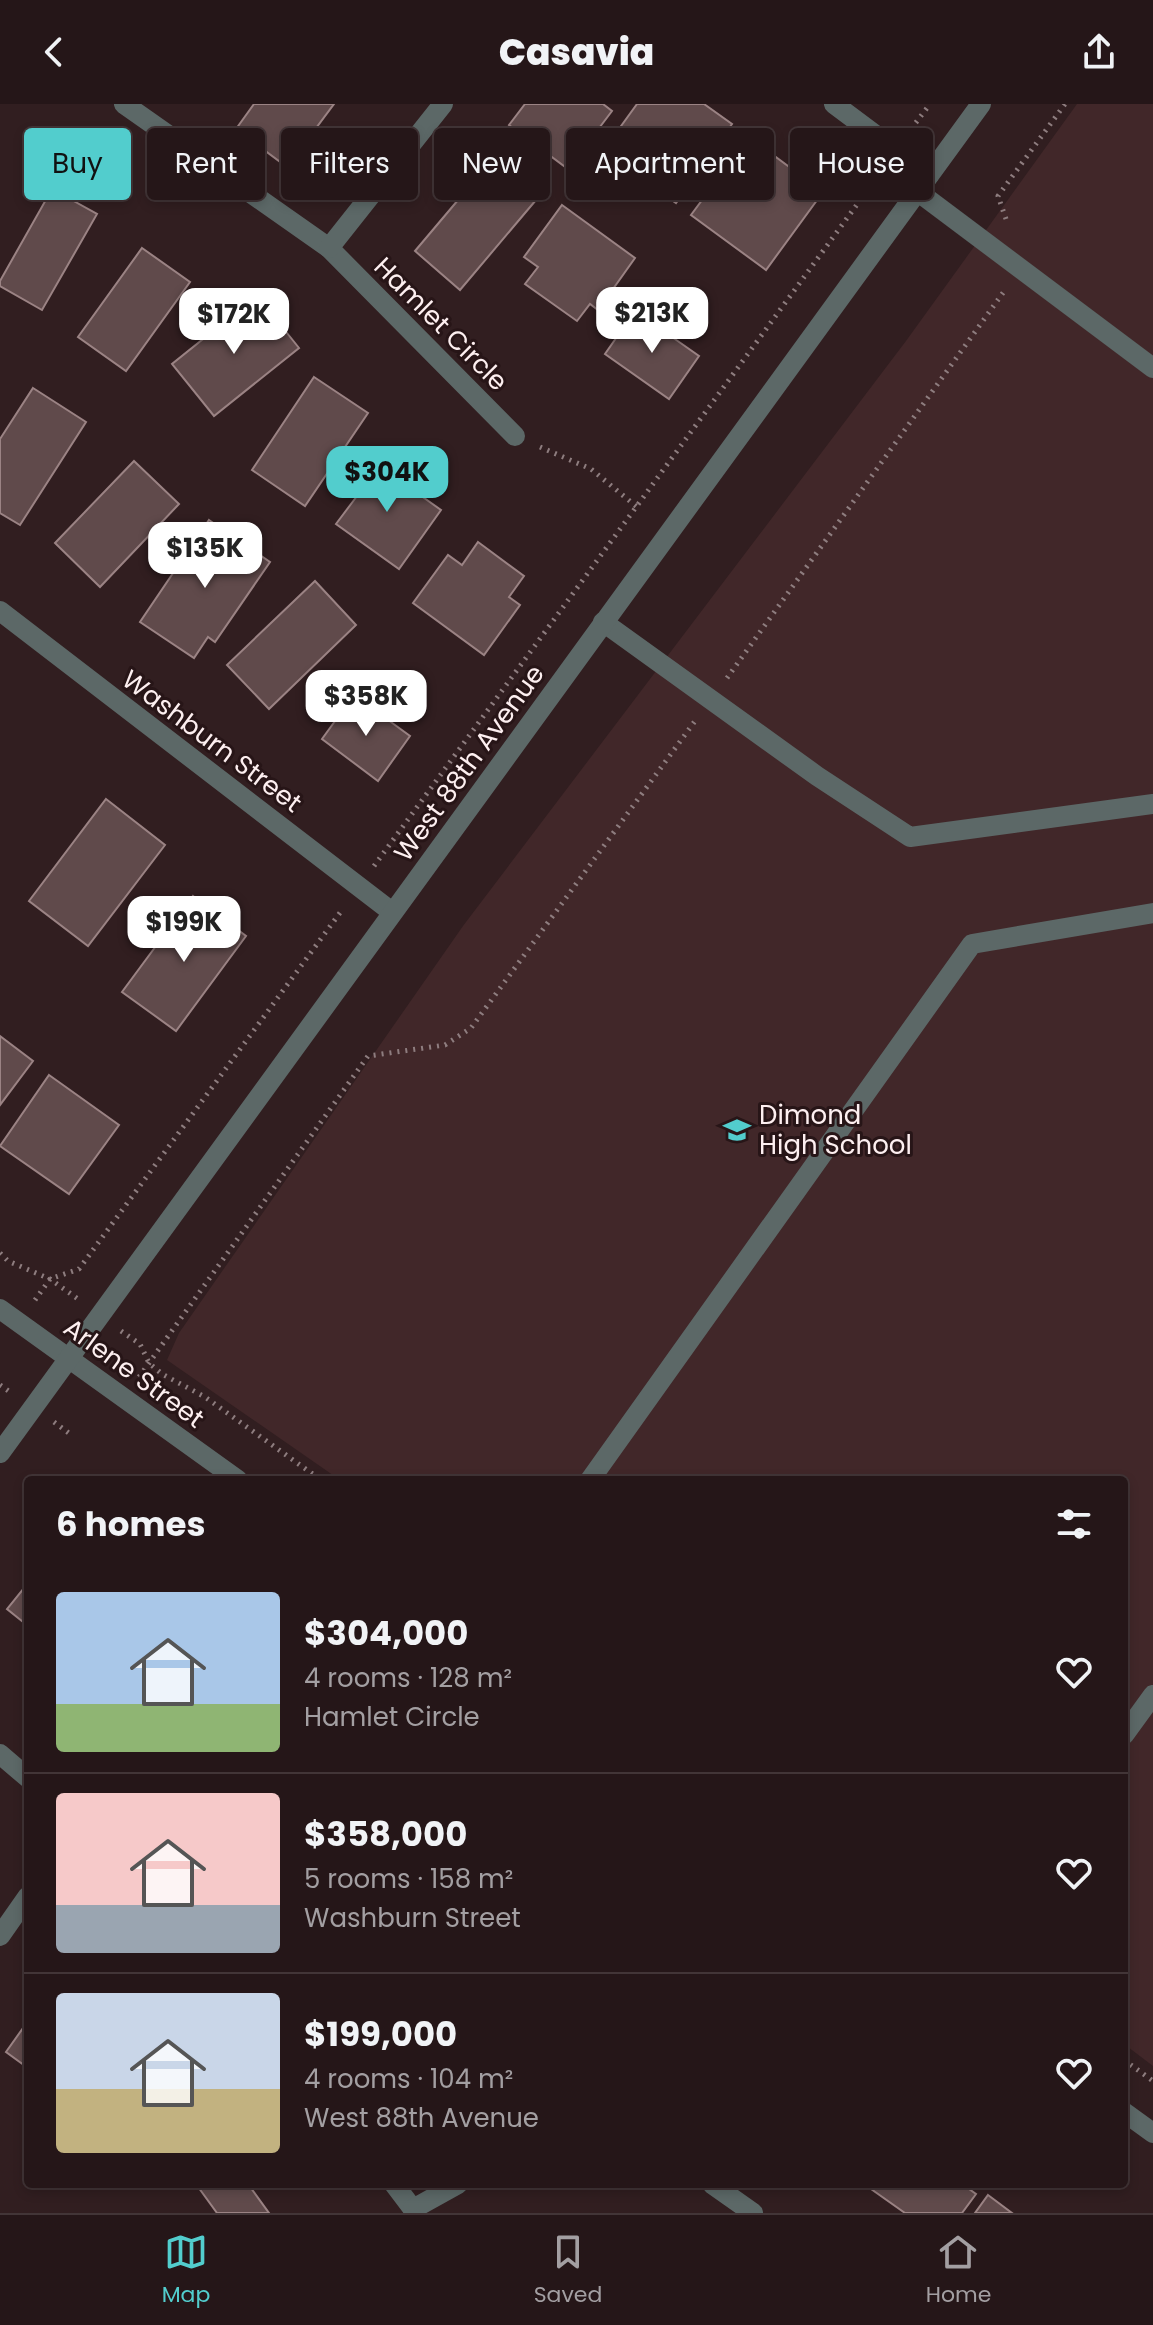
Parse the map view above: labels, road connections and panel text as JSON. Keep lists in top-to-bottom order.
{
  "streets": {
    "street": [
      "Hamlet Circle",
      "Washburn Street",
      "West 88th Avenue",
      "Arlene Street"
    ]
  },
  "crossings": [
    ["Washburn Street", "West 88th Avenue"],
    ["West 88th Avenue", "Arlene Street"]
  ],
  "places": {
    "school or university": ["Dimond High School"]
  },
  "page": {
    "header": "Casavia",
    "chip": [
      "Buy",
      "Rent",
      "Filters",
      "New",
      "Apartment",
      "House"
    ],
    "price": [
      "$213K",
      "$172K",
      "$304K",
      "$135K",
      "$358K",
      "$199K"
    ],
    "heading": "6 homes",
    "list": [
      {
        "name": "$304,000",
        "note": "4 rooms · 128 m² · Hamlet Circle"
      },
      {
        "name": "$358,000",
        "note": "5 rooms · 158 m² · Washburn Street"
      },
      {
        "name": "$199,000",
        "note": "4 rooms · 104 m² · West 88th Avenue"
      }
    ],
    "tabs": ["Map", "Saved", "Home"]
  }
}
